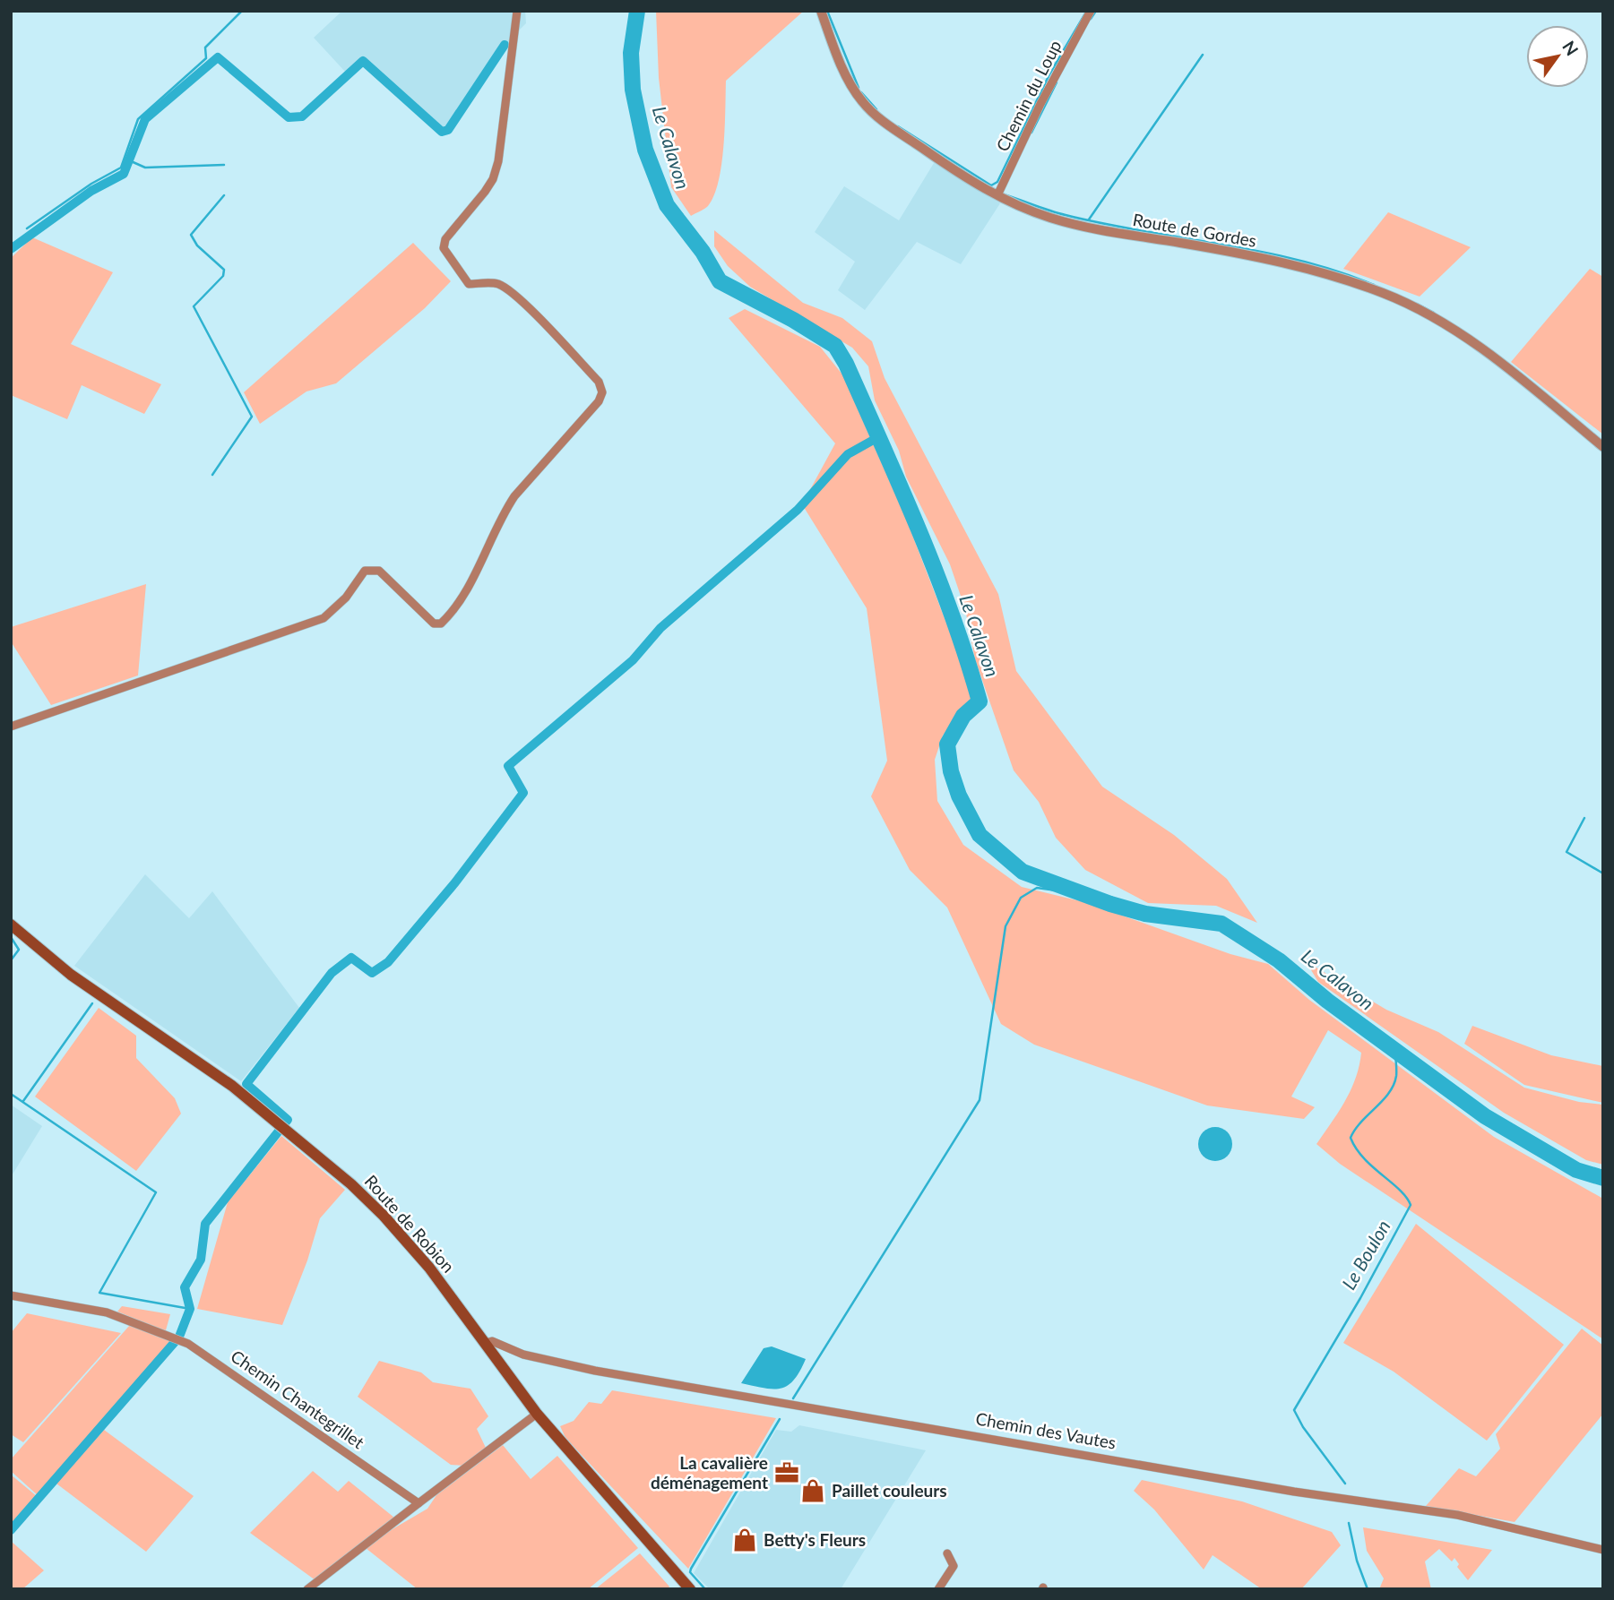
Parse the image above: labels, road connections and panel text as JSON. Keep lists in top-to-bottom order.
{
  "streets": {
    "main road": ["Route de Robion"],
    "street": [
      "Chemin du Loup",
      "Route de Gordes",
      "Chemin Chantegrillet",
      "Chemin des Vautes"
    ]
  },
  "crossings": [
    ["Chemin du Loup", "Route de Gordes"],
    ["Route de Robion", "Chemin des Vautes"]
  ],
  "water": ["Le Calavon", "Le Boulon"],
  "places": {
    "office": ["La cavalière déménagement"],
    "shop": ["Paillet couleurs", "Betty's Fleurs"]
  },
  "north": "top right"
}
